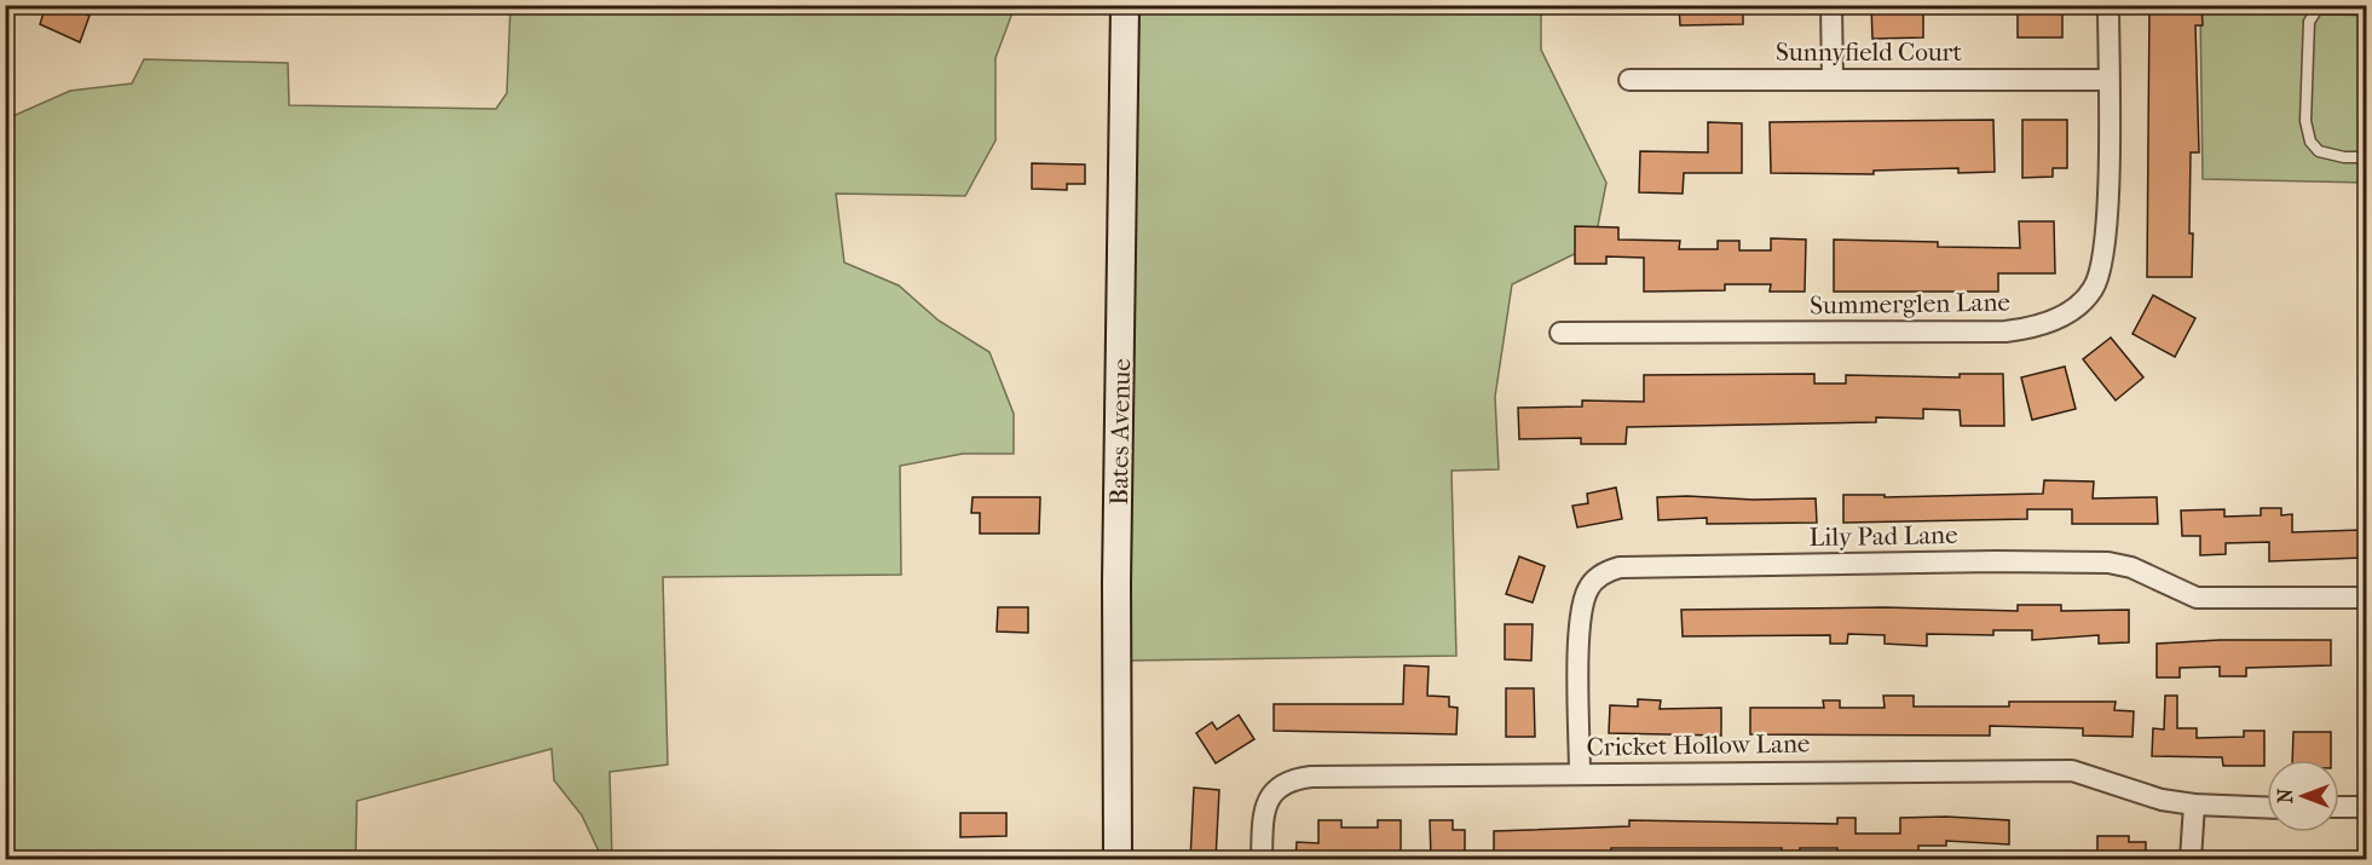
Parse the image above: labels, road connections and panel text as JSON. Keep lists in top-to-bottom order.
{
  "streets": {
    "street": [
      "Sunnyfield Court",
      "Summerglen Lane",
      "Bates Avenue",
      "Lily Pad Lane",
      "Cricket Hollow Lane"
    ]
  },
  "crossings": [
    ["Sunnyfield Court", "Summerglen Lane"],
    ["Lily Pad Lane", "Cricket Hollow Lane"]
  ],
  "north": "left"
}
